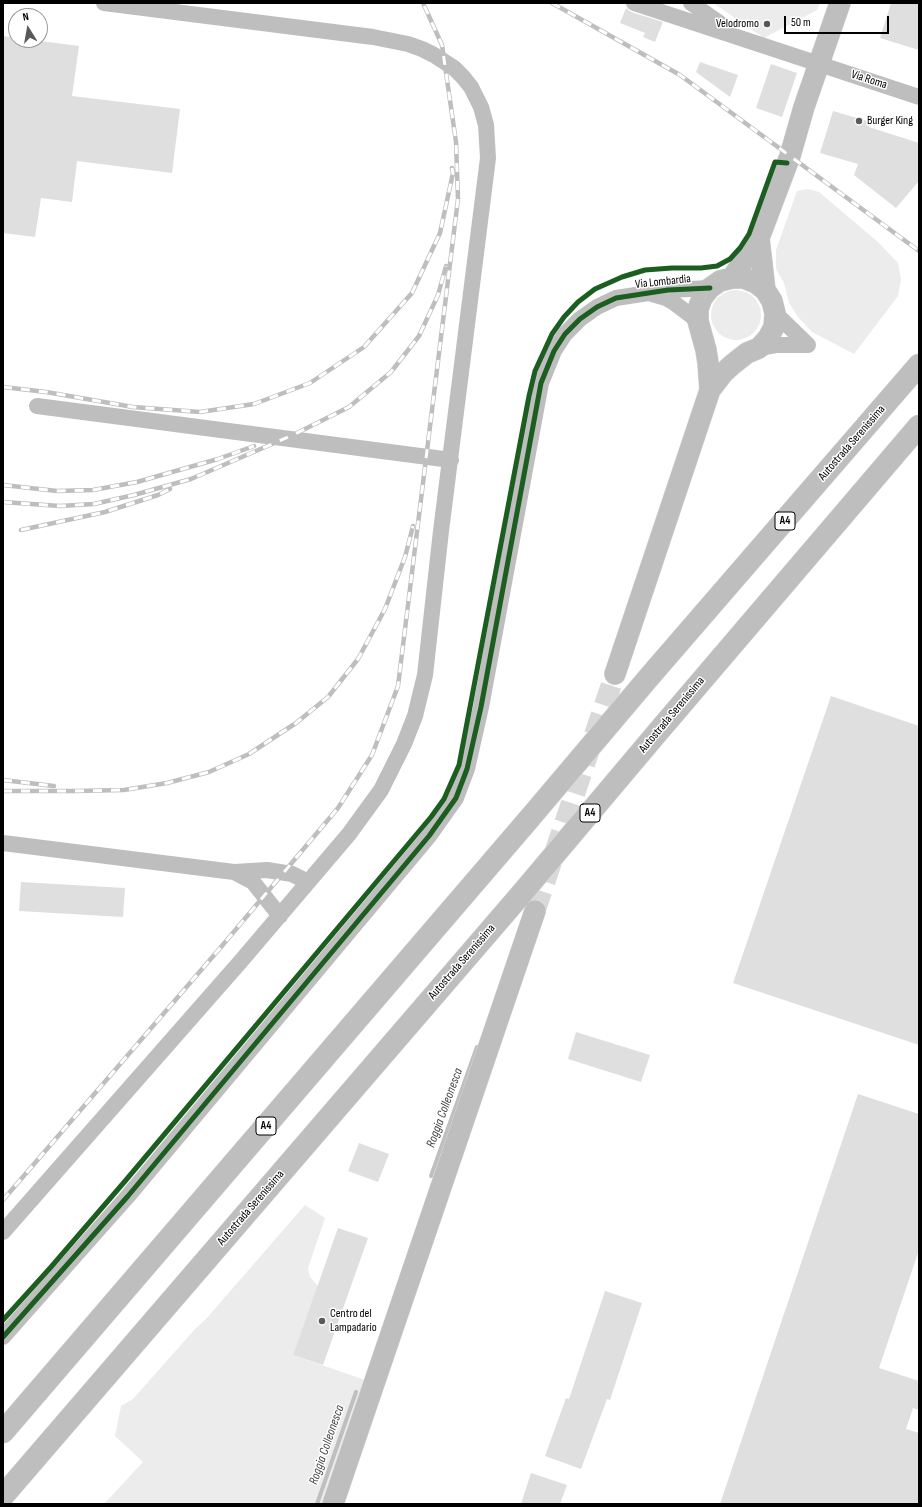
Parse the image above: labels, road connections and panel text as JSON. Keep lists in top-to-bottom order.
{
  "streets": {
    "highway": ["Autostrada Serenissima", "A4"],
    "street": ["Via Roma", "Via Lombardia"]
  },
  "water": ["Roggia Colleonesca"],
  "places": ["Velodromo", "Burger King", "Centro del Lampadario"],
  "scale_bar": "50 m",
  "north": "top"
}
